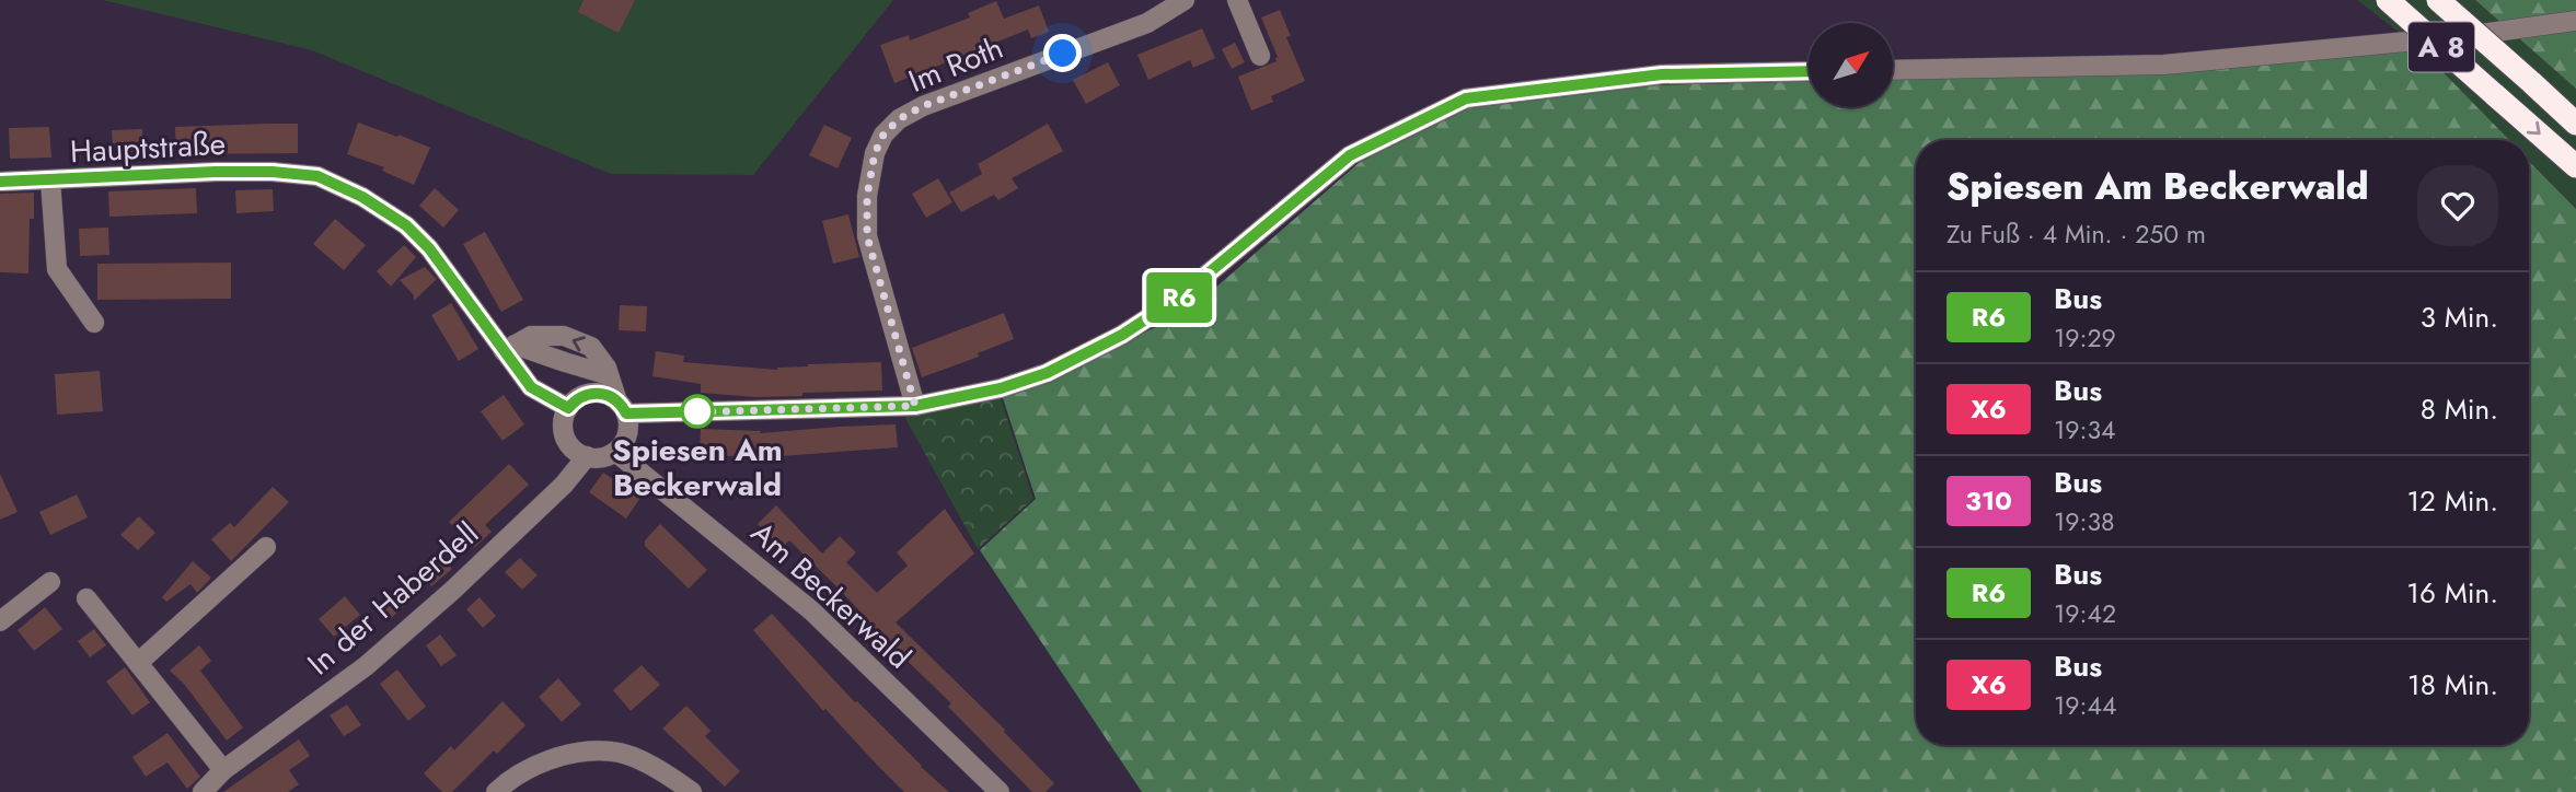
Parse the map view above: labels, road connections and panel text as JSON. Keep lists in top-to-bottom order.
{
  "streets": {
    "highway": ["A 8"],
    "street": [
      "Im Roth",
      "Hauptstraße",
      "Am Beckerwald",
      "In der Haberdell"
    ]
  },
  "crossings": [
    ["Hauptstraße", "Am Beckerwald"],
    ["Hauptstraße", "In der Haberdell"],
    ["Am Beckerwald", "In der Haberdell"]
  ],
  "places": ["Spiesen Am Beckerwald"],
  "lines": ["bus line R6"],
  "north": "top right",
  "page": {
    "on_map": "R6",
    "heading": ["Spiesen Am Beckerwald", "Zu Fuß · 4 Min. · 250 m"],
    "list": [
      {
        "mark": "R6",
        "name": "Bus",
        "note": "19:29",
        "value": "3 Min."
      },
      {
        "mark": "X6",
        "name": "Bus",
        "note": "19:34",
        "value": "8 Min."
      },
      {
        "mark": "310",
        "name": "Bus",
        "note": "19:38",
        "value": "12 Min."
      },
      {
        "mark": "R6",
        "name": "Bus",
        "note": "19:42",
        "value": "16 Min."
      },
      {
        "mark": "X6",
        "name": "Bus",
        "note": "19:44",
        "value": "18 Min."
      }
    ]
  }
}
